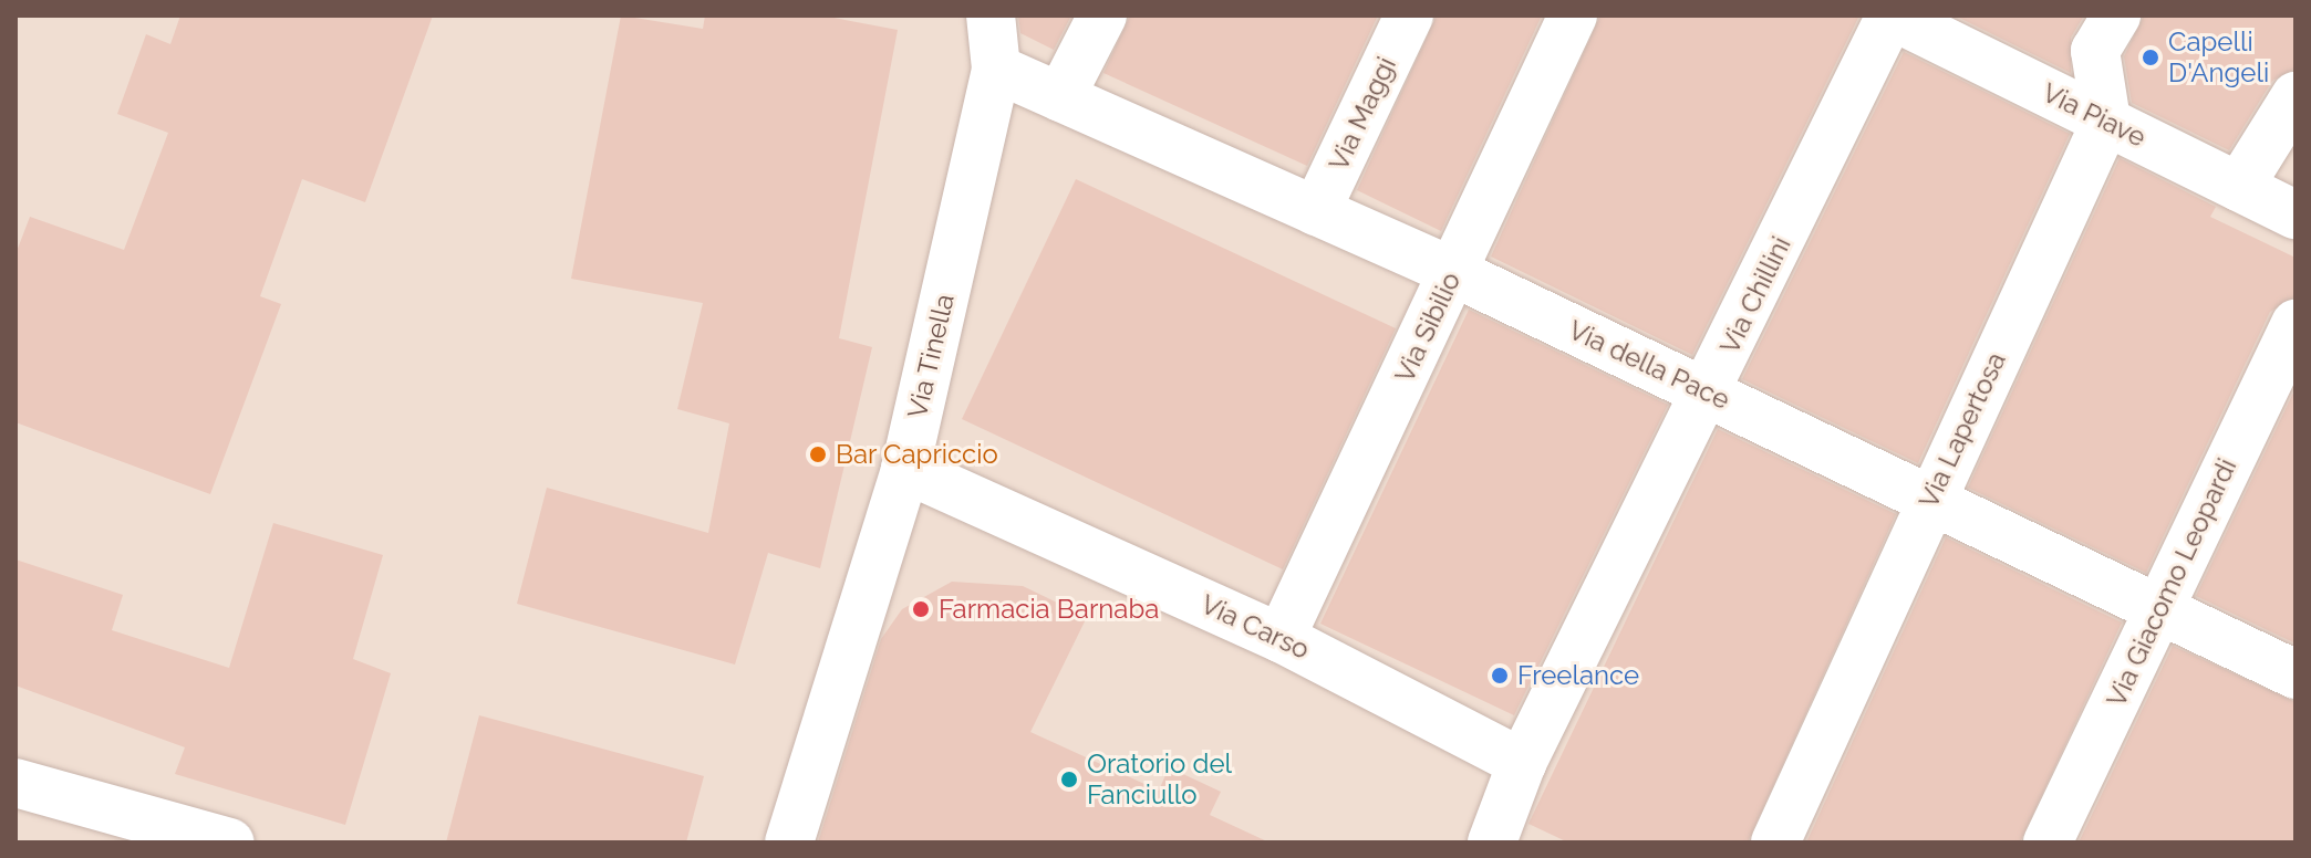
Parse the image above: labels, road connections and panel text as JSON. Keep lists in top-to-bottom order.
{
  "streets": {
    "street": [
      "Via Maggi",
      "Via Piave",
      "Via Chillini",
      "Via Sibilio",
      "Via Tinella",
      "Via della Pace",
      "Via Lapertosa",
      "Via Giacomo Leopardi",
      "Via Carso"
    ]
  },
  "crossings": [
    ["Via Maggi", "Via della Pace"],
    ["Via Piave", "Via Chillini"],
    ["Via Piave", "Via Lapertosa"],
    ["Via Chillini", "Via della Pace"],
    ["Via Chillini", "Via Carso"],
    ["Via Sibilio", "Via della Pace"],
    ["Via Sibilio", "Via Carso"],
    ["Via Tinella", "Via della Pace"],
    ["Via Tinella", "Via Carso"],
    ["Via della Pace", "Via Lapertosa"],
    ["Via della Pace", "Via Giacomo Leopardi"]
  ],
  "places": [
    "Capelli D'Angeli",
    "Bar Capriccio",
    "Farmacia Barnaba",
    "Freelance",
    "Oratorio del Fanciullo"
  ]
}
